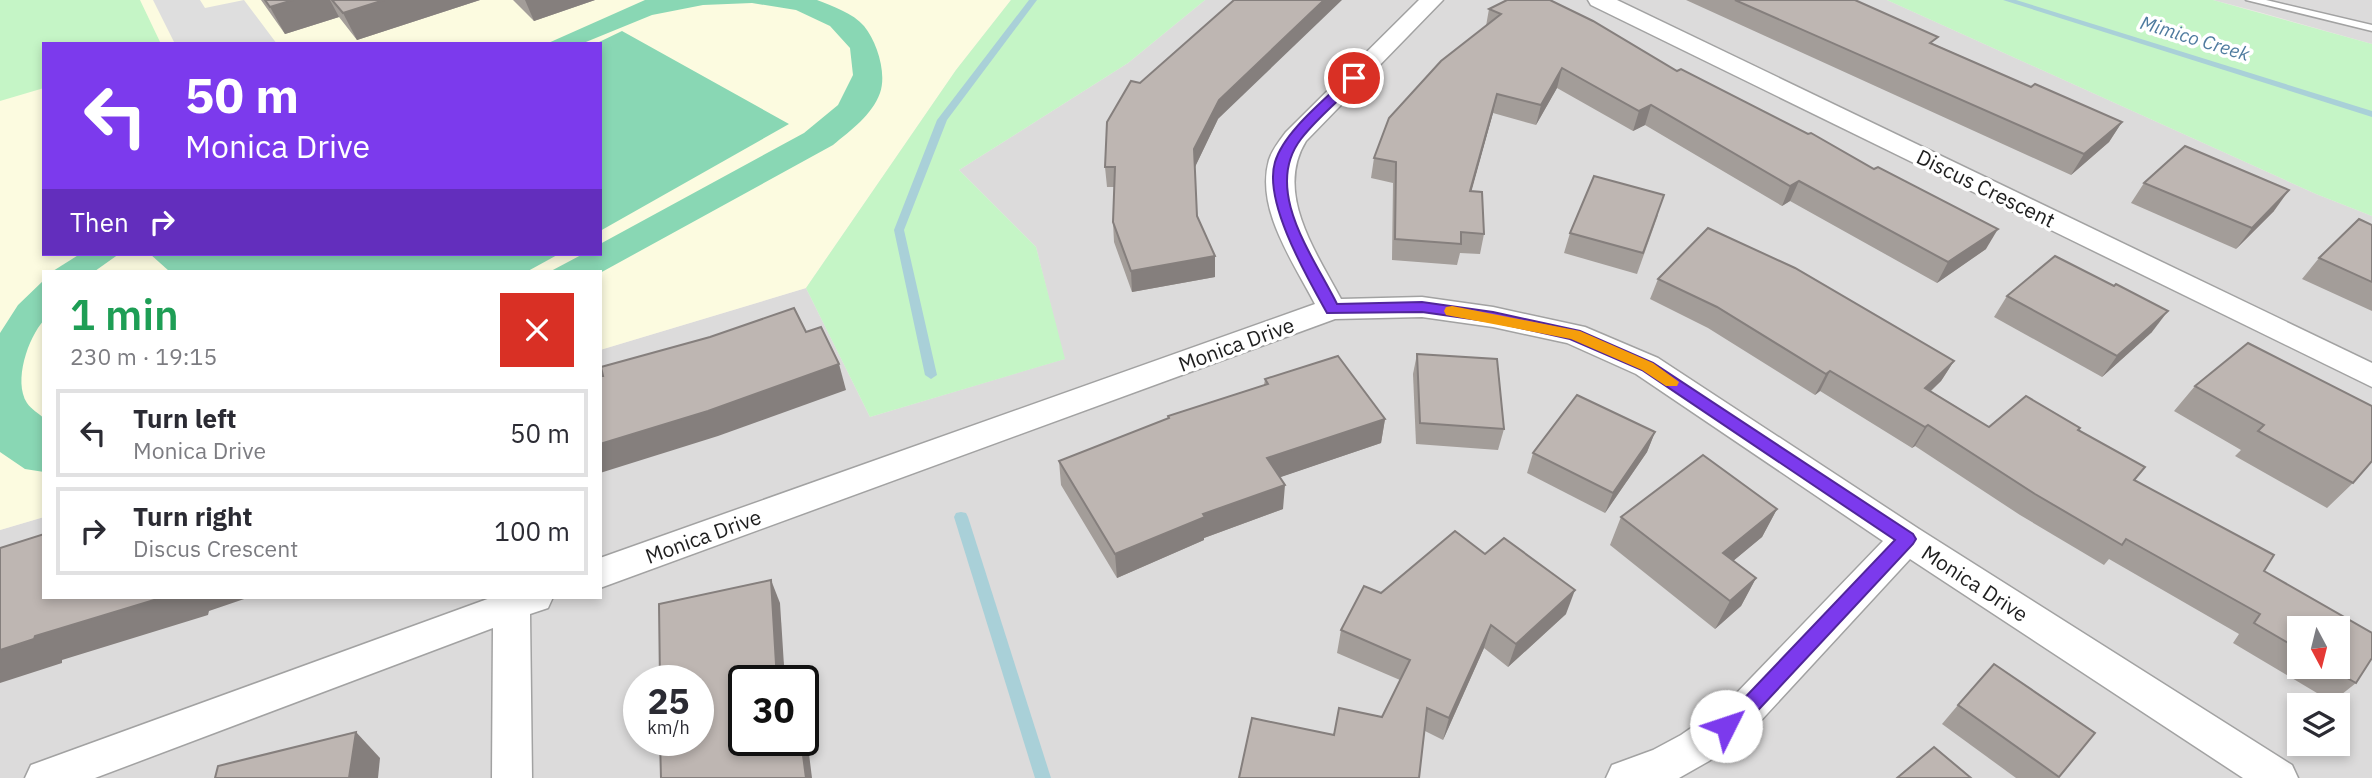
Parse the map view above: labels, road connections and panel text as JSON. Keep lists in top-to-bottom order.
{
  "streets": {
    "street": ["Discus Crescent", "Monica Drive"]
  },
  "water": ["Mimico Creek"],
  "north": "bottom",
  "page": {
    "turn": ["50 m", "Monica Drive"],
    "then": "Then",
    "heading": ["1 min", "230 m · 19:15"],
    "list": [
      {
        "name": "Turn left",
        "note": "Monica Drive",
        "value": "50 m"
      },
      {
        "name": "Turn right",
        "note": "Discus Crescent",
        "value": "100 m"
      }
    ],
    "speed": "25 km/h",
    "limit": "30"
  }
}
